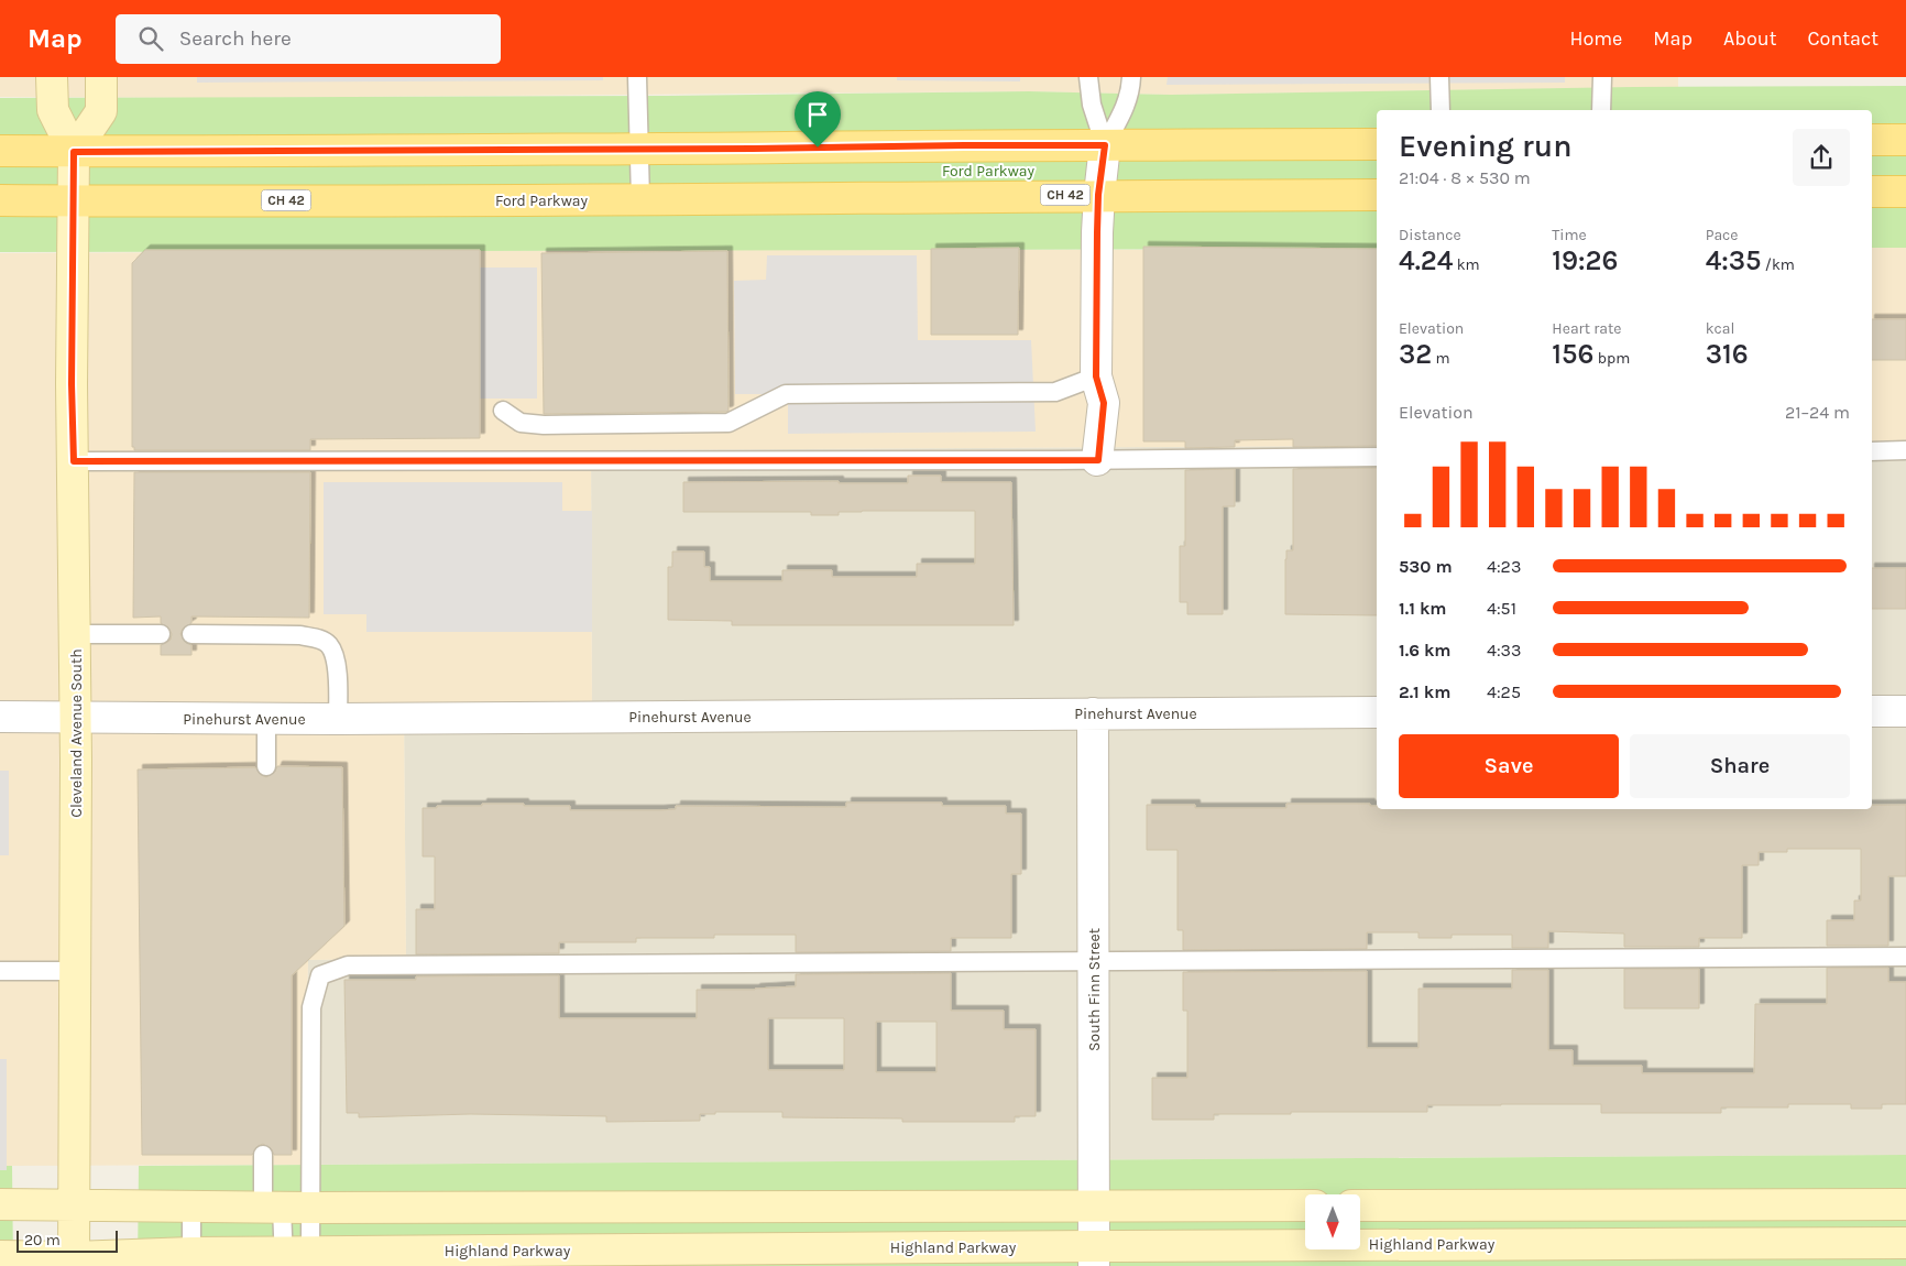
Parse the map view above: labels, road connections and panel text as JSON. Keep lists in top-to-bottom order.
{
  "streets": {
    "main road": ["CH 42", "Ford Parkway"],
    "street": [
      "Pinehurst Avenue",
      "Cleveland Avenue South",
      "South Finn Street",
      "Highland Parkway"
    ]
  },
  "crossings": [
    ["Ford Parkway", "Cleveland Avenue South"],
    ["Pinehurst Avenue", "Cleveland Avenue South"],
    ["Pinehurst Avenue", "South Finn Street"],
    ["Cleveland Avenue South", "Highland Parkway"],
    ["South Finn Street", "Highland Parkway"]
  ],
  "parks": ["Ford Parkway"],
  "scale_bar": "20 m",
  "north": "bottom",
  "page": {
    "header": "Map",
    "search": "Search here",
    "nav": [
      "Home",
      "Map",
      "About",
      "Contact"
    ],
    "heading": ["Evening run", "21:04 · 8 × 530 m"],
    "stats": [
      ["Distance", "4.24 km"],
      ["Time", "19:26"],
      ["Pace", "4:35 /km"],
      ["Elevation", "32 m"],
      ["Heart rate", "156 bpm"],
      ["kcal", "316"]
    ],
    "chart": ["Elevation", "21–24 m"],
    "list": [
      {
        "name": "530 m",
        "note": "4:23"
      },
      {
        "name": "1.1 km",
        "note": "4:51"
      },
      {
        "name": "1.6 km",
        "note": "4:33"
      },
      {
        "name": "2.1 km",
        "note": "4:25"
      }
    ],
    "buttons": ["Save", "Share"],
    "scale": "20 m"
  }
}
